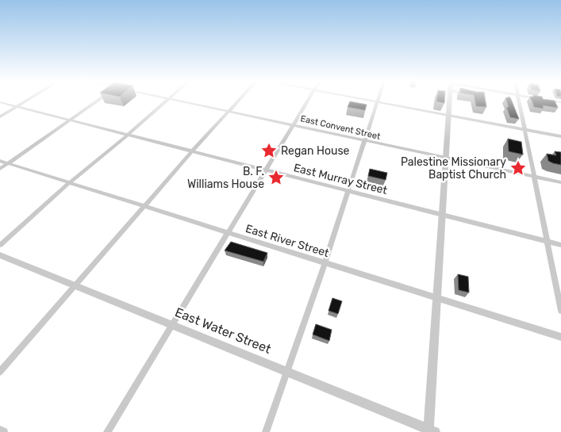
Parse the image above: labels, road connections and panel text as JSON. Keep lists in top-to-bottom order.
{
  "streets": {
    "street": [
      "East Convent Street",
      "East Murray Street",
      "East River Street",
      "East Water Street"
    ]
  },
  "places": {
    "place": ["Regan House", "Palestine Missionary Baptist Church", "B. F. Williams House"]
  }
}
